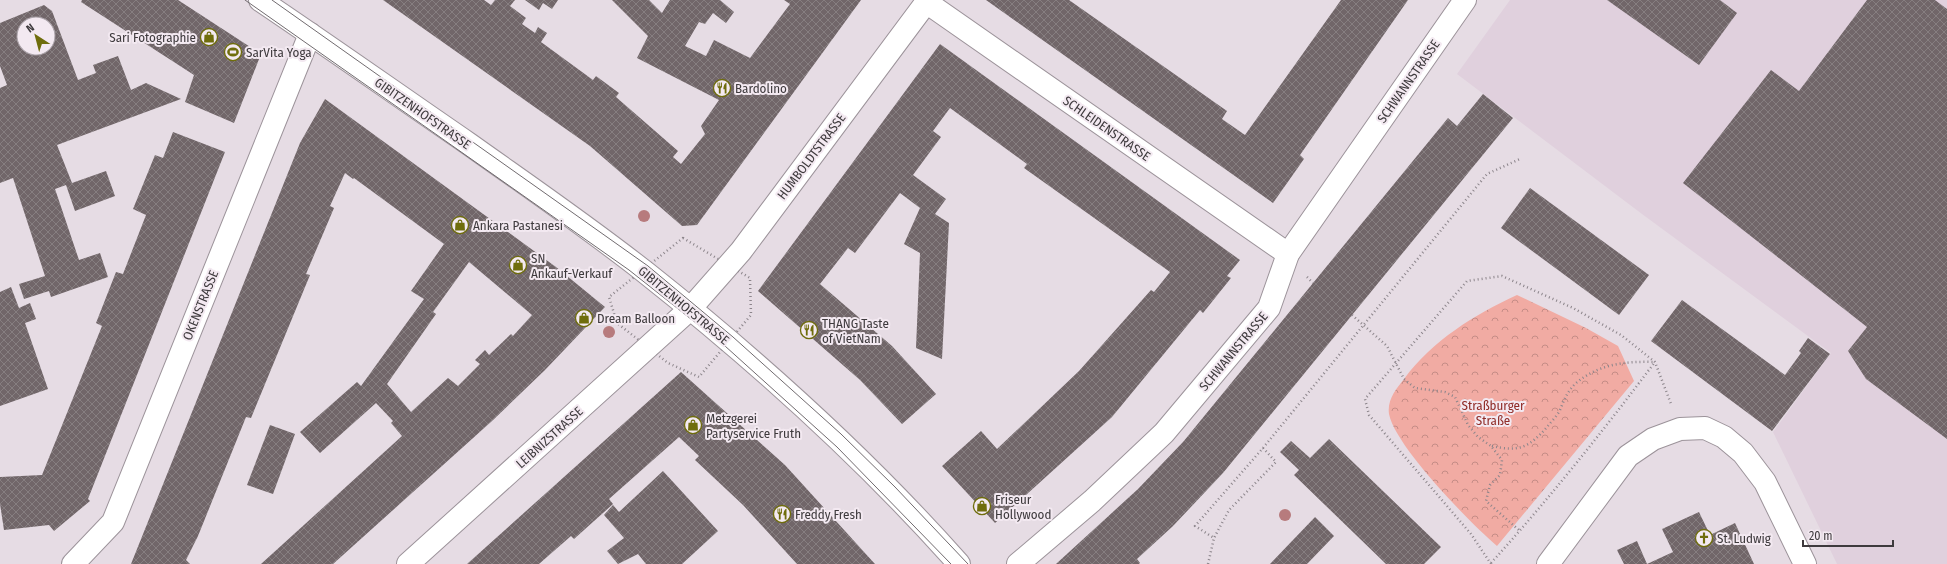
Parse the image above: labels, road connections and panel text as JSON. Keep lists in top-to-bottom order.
{
  "streets": {
    "street": [
      "SCHWANNSTRASSE",
      "GIBITZENHOFSTRASSE",
      "SCHLEIDENSTRASSE",
      "HUMBOLDTSTRASSE",
      "OKENSTRASSE",
      "LEIBNIZSTRASSE"
    ]
  },
  "crossings": [
    ["SCHWANNSTRASSE", "SCHLEIDENSTRASSE"],
    ["GIBITZENHOFSTRASSE", "HUMBOLDTSTRASSE"],
    ["GIBITZENHOFSTRASSE", "OKENSTRASSE"],
    ["GIBITZENHOFSTRASSE", "LEIBNIZSTRASSE"],
    ["SCHLEIDENSTRASSE", "HUMBOLDTSTRASSE"],
    ["HUMBOLDTSTRASSE", "LEIBNIZSTRASSE"]
  ],
  "parks": ["Straßburger Straße"],
  "places": {
    "shop": [
      "Sari Fotographie",
      "Ankara Pastanesi",
      "SN Ankauf-Verkauf",
      "Dream Balloon",
      "Metzgerei Partyservice Fruth",
      "Friseur Hollywood"
    ],
    "sports": ["SarVita Yoga"],
    "restaurant": ["Bardolino", "THANG Taste of VietNam", "Freddy Fresh"],
    "church": ["St. Ludwig"]
  },
  "scale_bar": "20 m",
  "north": "top left"
}
